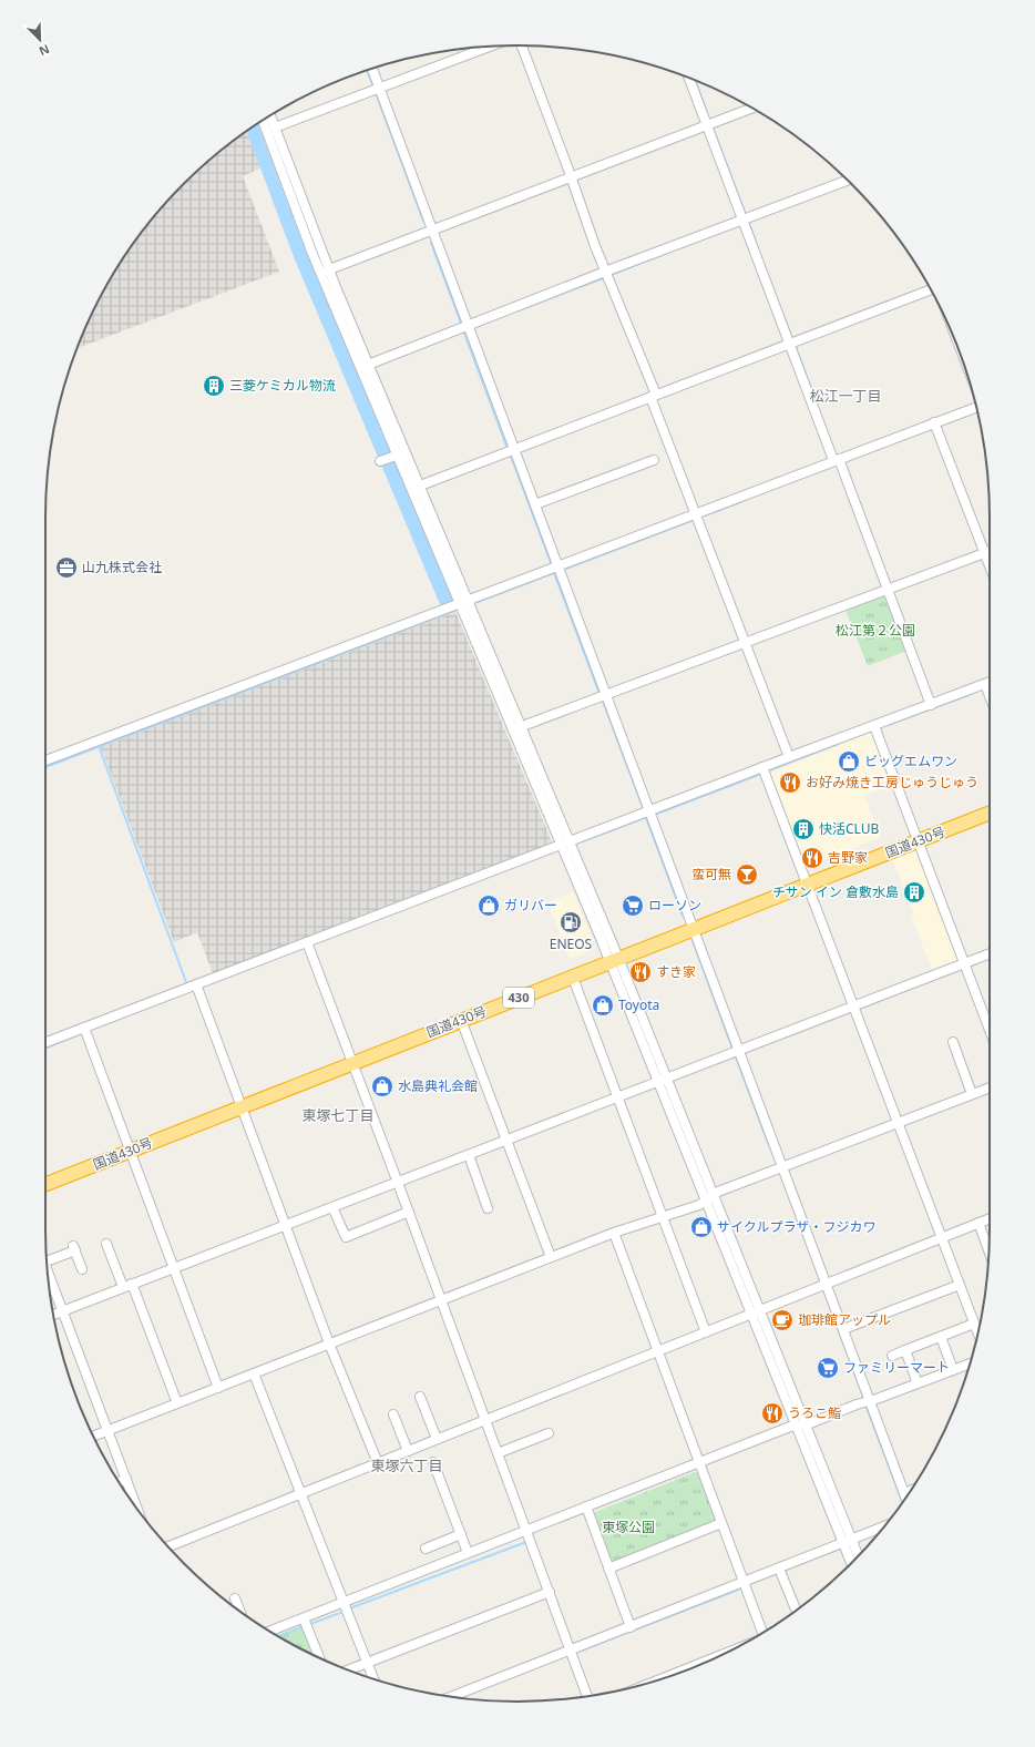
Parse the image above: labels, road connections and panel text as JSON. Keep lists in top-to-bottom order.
{
  "streets": {
    "highway": ["国道430号", "430"]
  },
  "districts": ["松江一丁目", "東塚七丁目", "東塚六丁目"],
  "parks": ["松江第２公園", "東塚公園"],
  "places": {
    "building": ["三菱ケミカル物流", "快活CLUB", "チサン イン 倉敷水島"],
    "office": ["山九株式会社"],
    "shop": [
      "ビッグエムワン",
      "ガリバー",
      "Toyota",
      "水島典礼会館",
      "サイクルプラザ・フジカワ"
    ],
    "restaurant": [
      "お好み焼き工房じゅうじゅう",
      "吉野家",
      "すき家",
      "うろこ鮨"
    ],
    "bar": ["蛮可無"],
    "supermarket": ["ローソン", "ファミリーマート"],
    "fuel station": ["ENEOS"],
    "cafe": ["珈琲館アップル"]
  },
  "north": "bottom right"
}
